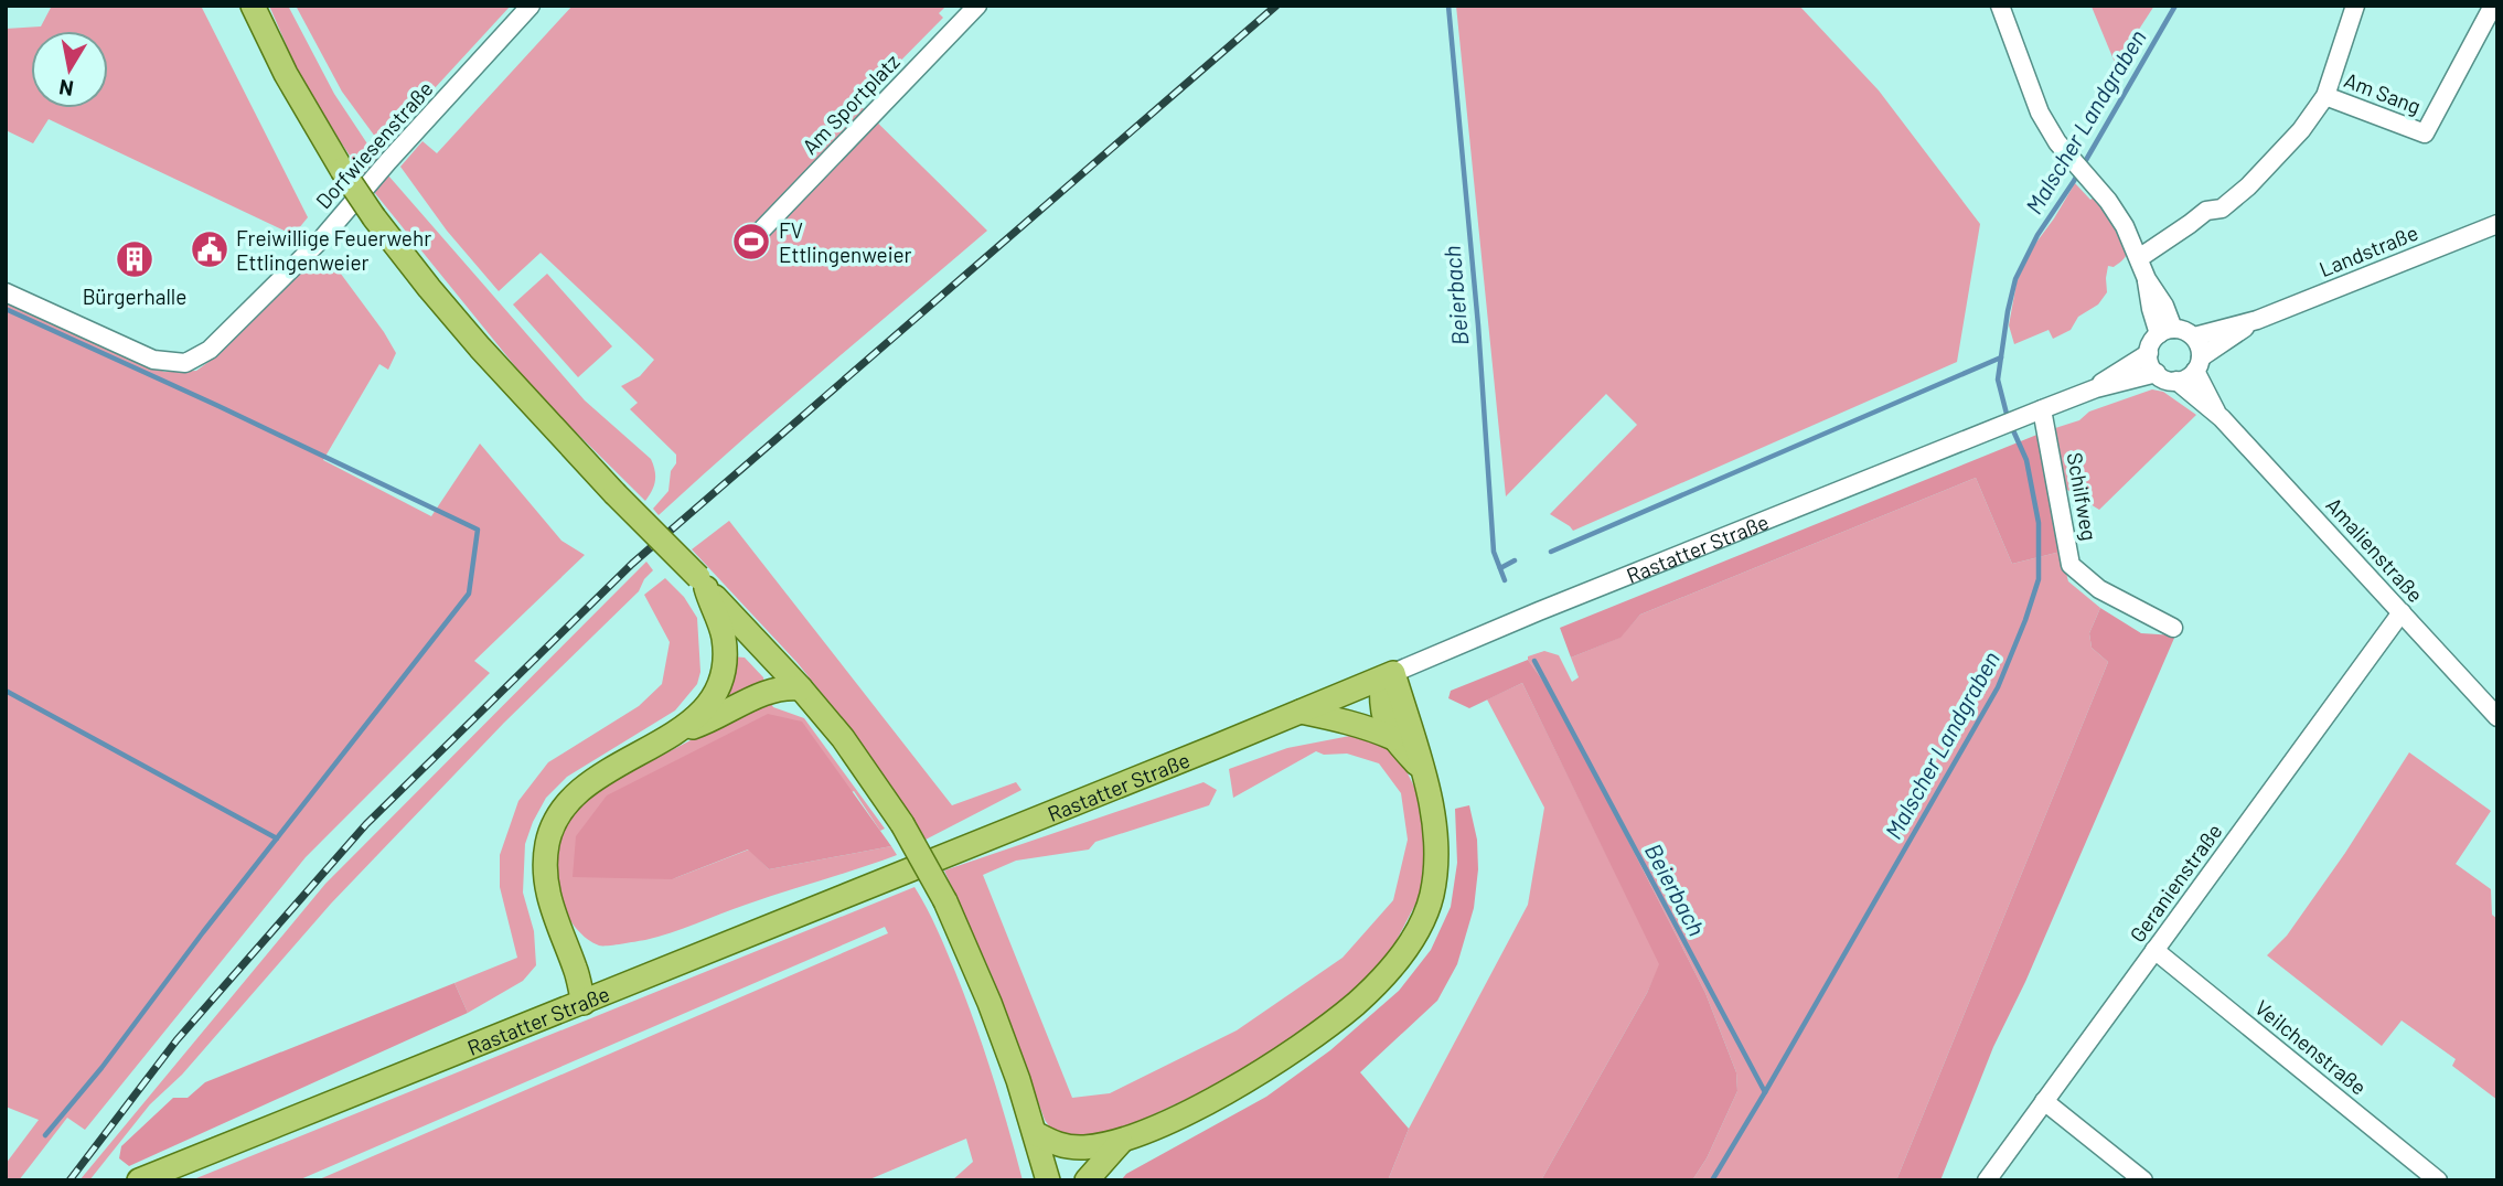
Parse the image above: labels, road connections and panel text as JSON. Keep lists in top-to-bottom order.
{
  "streets": {
    "main road": ["Rastatter Straße"],
    "street": [
      "Am Sang",
      "Am Sportplatz",
      "Dorfwiesenstraße",
      "Landstraße",
      "Schilfweg",
      "Amalienstraße",
      "Geranienstraße",
      "Veilchenstraße"
    ]
  },
  "crossings": [
    ["Landstraße", "Rastatter Straße"],
    ["Landstraße", "Amalienstraße"],
    ["Schilfweg", "Rastatter Straße"],
    ["Rastatter Straße", "Amalienstraße"],
    ["Amalienstraße", "Geranienstraße"],
    ["Geranienstraße", "Veilchenstraße"]
  ],
  "water": ["Malscher Landgraben", "Beierbach"],
  "places": {
    "sports": ["FV Ettlingenweier"],
    "public building": ["Freiwillige Feuerwehr Ettlingenweier"],
    "building": ["Bürgerhalle"]
  },
  "north": "bottom"
}
